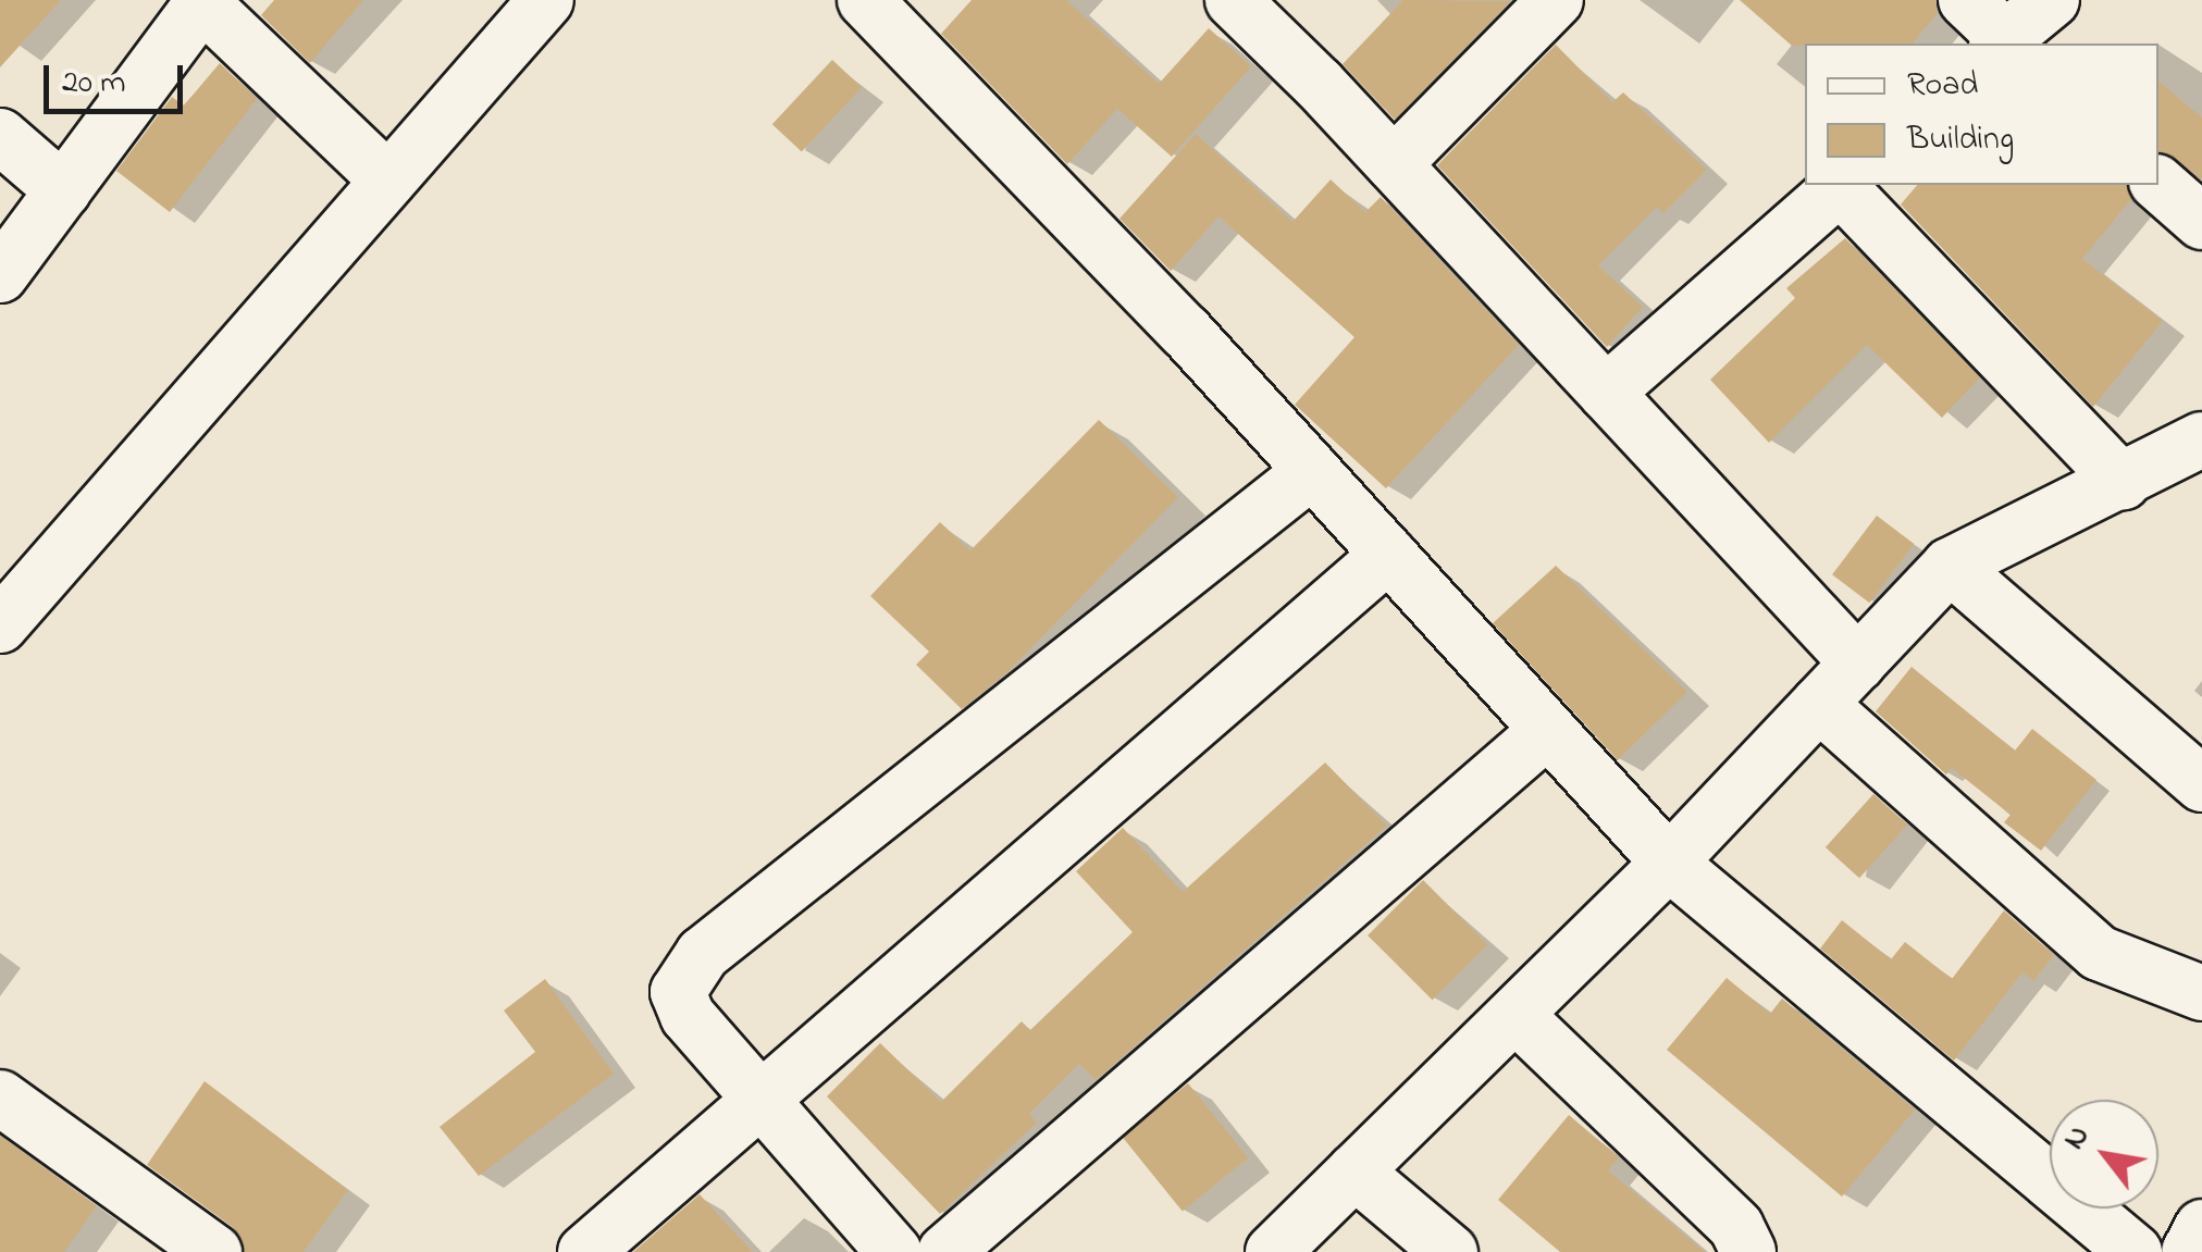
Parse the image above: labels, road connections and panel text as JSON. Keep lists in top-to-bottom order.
{
  "legend": ["Road", "Building"],
  "scale_bar": "20 m",
  "north": "top left"
}
